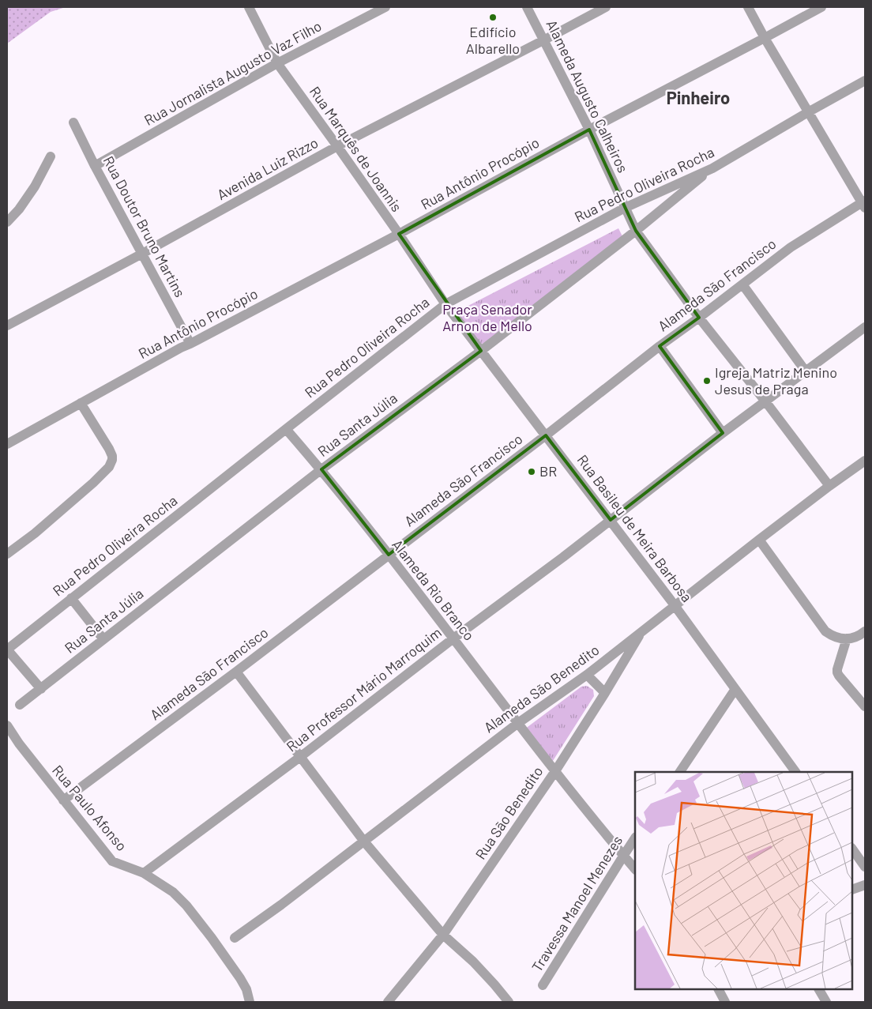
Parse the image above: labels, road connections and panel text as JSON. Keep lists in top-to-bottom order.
{
  "streets": {
    "street": [
      "Rua Jornalista Augusto Vaz Filho",
      "Alameda Augusto Calheiros",
      "Rua Marquês de Joannis",
      "Avenida Luiz Rizzo",
      "Rua Antônio Procópio",
      "Rua Pedro Oliveira Rocha",
      "Rua Doutor Bruno Martins",
      "Alameda São Francisco",
      "Rua Santa Júlia",
      "Rua Basileu de Meira Barbosa",
      "Alameda Rio Branco",
      "Alameda São Benedito",
      "Rua Professor Mário Marroquim",
      "Rua Paulo Afonso",
      "Rua São Benedito",
      "Travessa Manoel Menezes"
    ]
  },
  "crossings": [
    ["Rua Jornalista Augusto Vaz Filho", "Rua Marquês de Joannis"],
    ["Rua Jornalista Augusto Vaz Filho", "Rua Doutor Bruno Martins"],
    ["Alameda Augusto Calheiros", "Avenida Luiz Rizzo"],
    ["Alameda Augusto Calheiros", "Rua Antônio Procópio"],
    ["Alameda Augusto Calheiros", "Rua Pedro Oliveira Rocha"],
    ["Alameda Augusto Calheiros", "Alameda São Francisco"],
    ["Alameda Augusto Calheiros", "Rua Santa Júlia"],
    ["Alameda Augusto Calheiros", "Alameda São Benedito"],
    ["Alameda Augusto Calheiros", "Rua Professor Mário Marroquim"],
    ["Rua Marquês de Joannis", "Avenida Luiz Rizzo"],
    ["Rua Marquês de Joannis", "Rua Antônio Procópio"],
    ["Rua Marquês de Joannis", "Rua Pedro Oliveira Rocha"],
    ["Rua Marquês de Joannis", "Rua Basileu de Meira Barbosa"],
    ["Avenida Luiz Rizzo", "Rua Doutor Bruno Martins"],
    ["Rua Antônio Procópio", "Rua Doutor Bruno Martins"],
    ["Rua Pedro Oliveira Rocha", "Rua Santa Júlia"],
    ["Rua Pedro Oliveira Rocha", "Rua Basileu de Meira Barbosa"],
    ["Rua Pedro Oliveira Rocha", "Alameda Rio Branco"],
    ["Alameda São Francisco", "Rua Basileu de Meira Barbosa"],
    ["Alameda São Francisco", "Alameda Rio Branco"],
    ["Alameda São Francisco", "Rua Paulo Afonso"],
    ["Rua Santa Júlia", "Rua Basileu de Meira Barbosa"],
    ["Rua Santa Júlia", "Alameda Rio Branco"],
    ["Rua Basileu de Meira Barbosa", "Alameda São Benedito"],
    ["Rua Basileu de Meira Barbosa", "Rua Professor Mário Marroquim"],
    ["Alameda Rio Branco", "Alameda São Benedito"],
    ["Alameda Rio Branco", "Rua Professor Mário Marroquim"],
    ["Alameda Rio Branco", "Rua São Benedito"],
    ["Alameda Rio Branco", "Travessa Manoel Menezes"],
    ["Alameda São Benedito", "Rua São Benedito"],
    ["Rua Professor Mário Marroquim", "Rua Paulo Afonso"]
  ],
  "districts": ["Pinheiro"],
  "parks": ["Praça Senador Arnon de Mello"],
  "places": ["Edifício Albarello", "Igreja Matriz Menino Jesus de Praga", "BR"]
}
